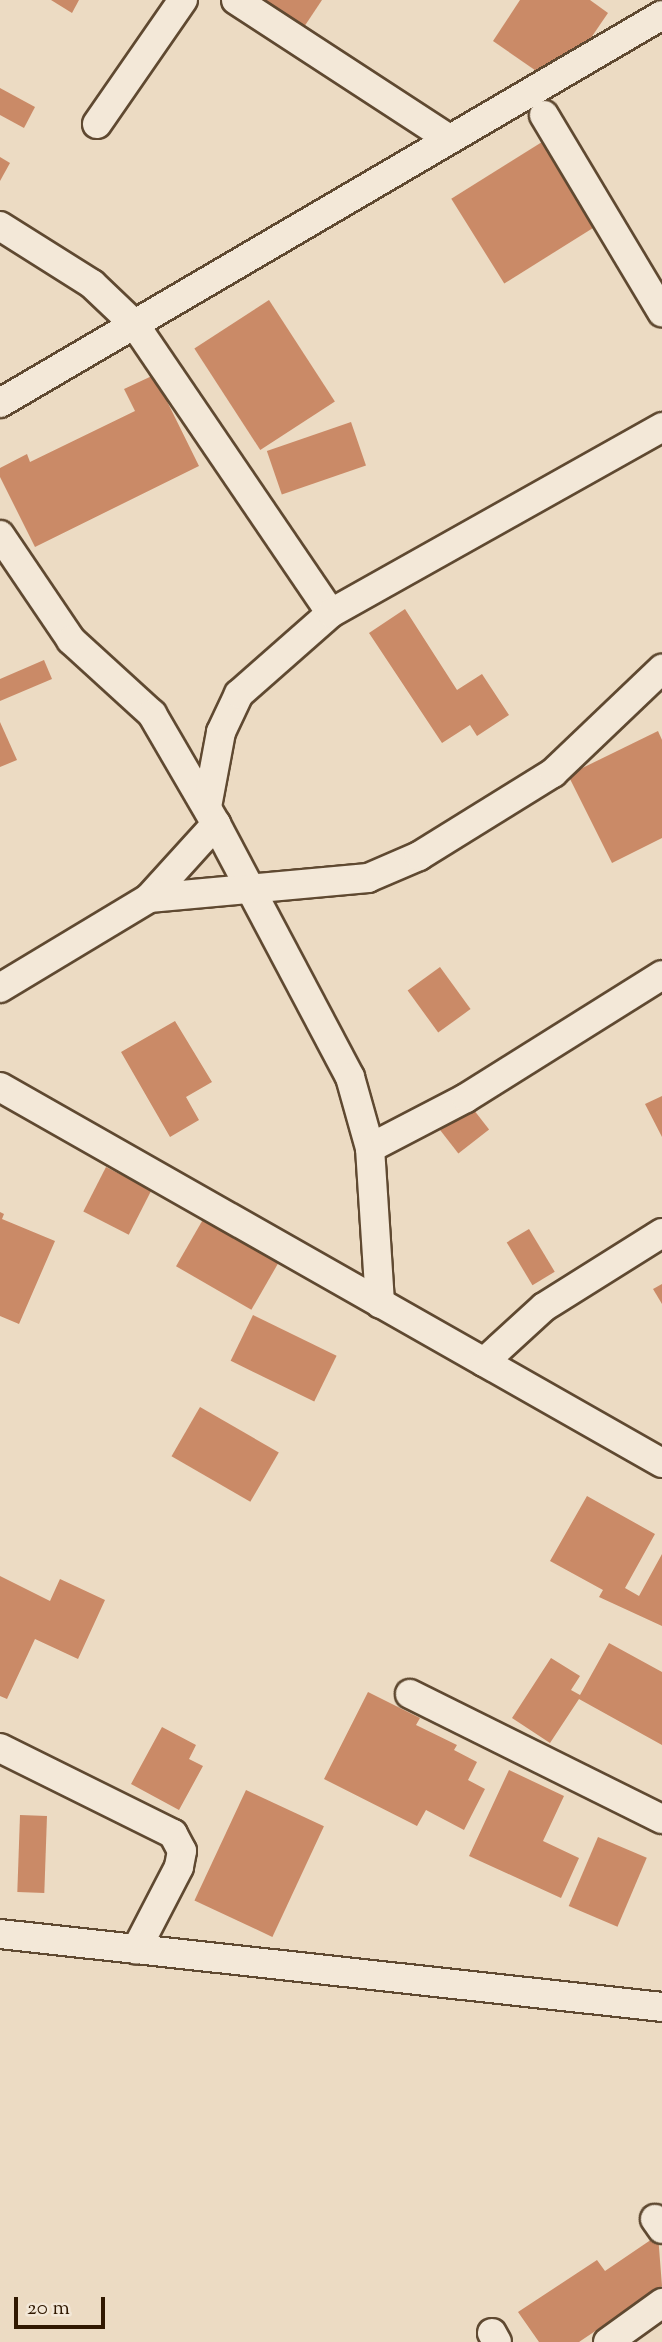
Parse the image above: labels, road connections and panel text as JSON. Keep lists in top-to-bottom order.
{
  "scale_bar": "20 m"
}
